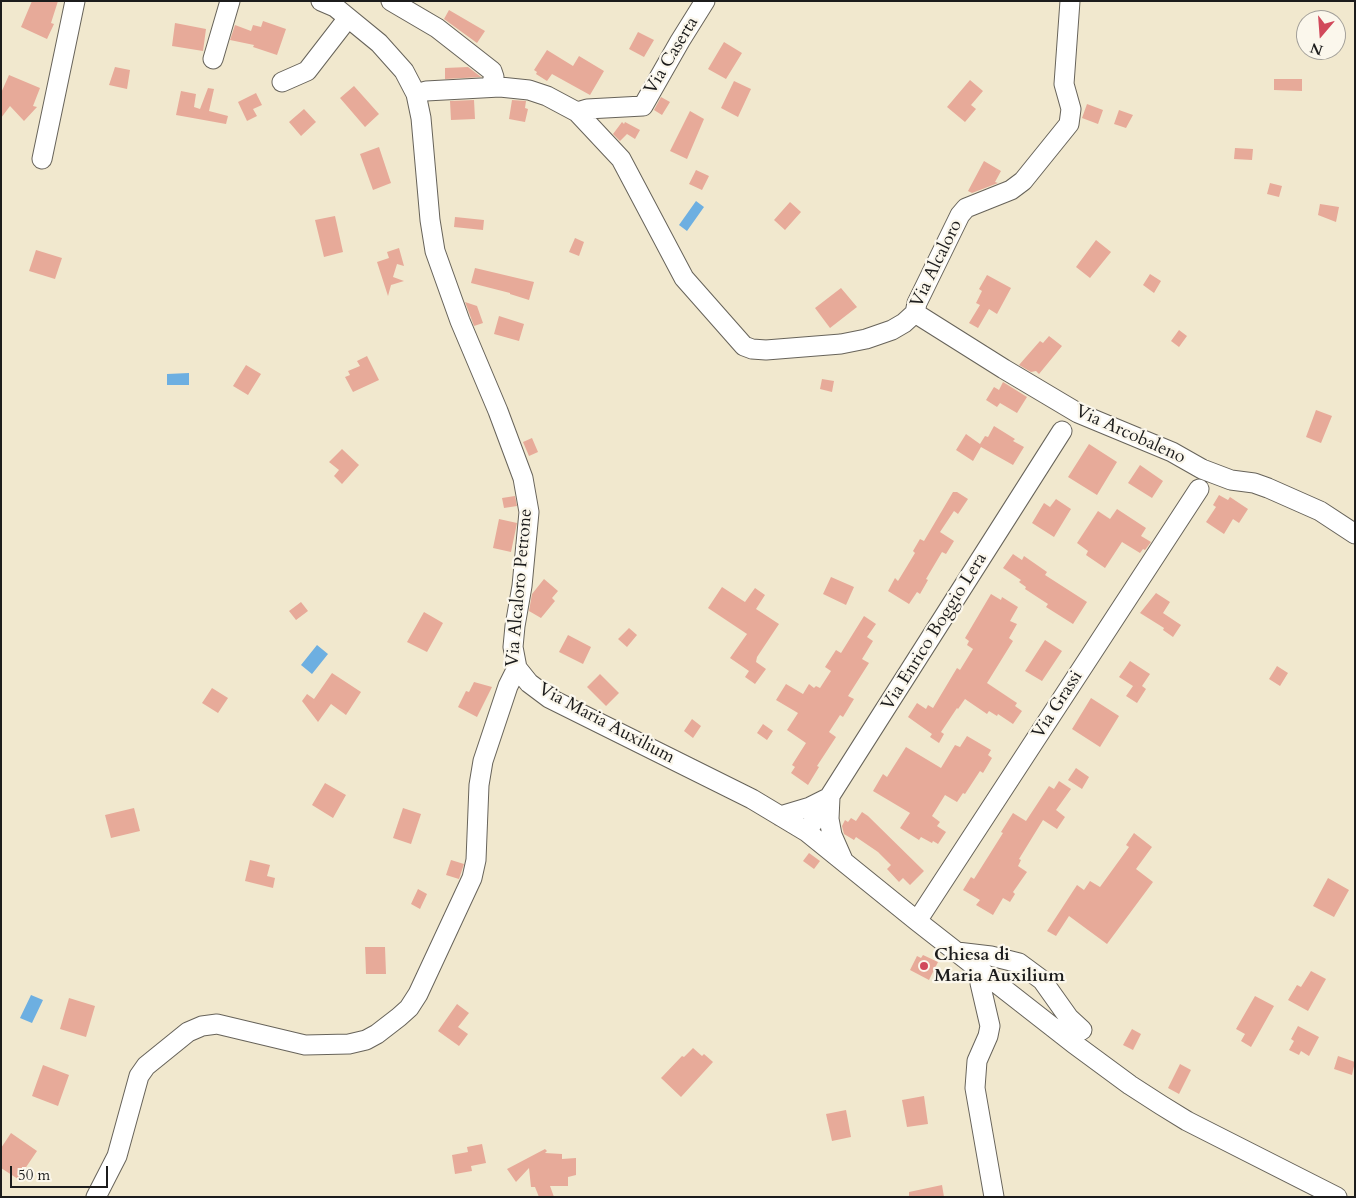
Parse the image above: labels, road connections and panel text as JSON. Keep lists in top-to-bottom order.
{
  "streets": {
    "street": [
      "Via Caserta",
      "Via Alcaloro",
      "Via Arcobaleno",
      "Via Alcaloro Petrone",
      "Via Enrico Boggio Lera",
      "Via Grassi",
      "Via Maria Auxilium"
    ]
  },
  "crossings": [
    ["Via Caserta", "Via Alcaloro"],
    ["Via Alcaloro", "Via Arcobaleno"],
    ["Via Alcaloro Petrone", "Via Maria Auxilium"],
    ["Via Enrico Boggio Lera", "Via Maria Auxilium"],
    ["Via Grassi", "Via Maria Auxilium"]
  ],
  "places": ["Chiesa di Maria Auxilium"],
  "scale_bar": "50 m",
  "north": "bottom"
}
